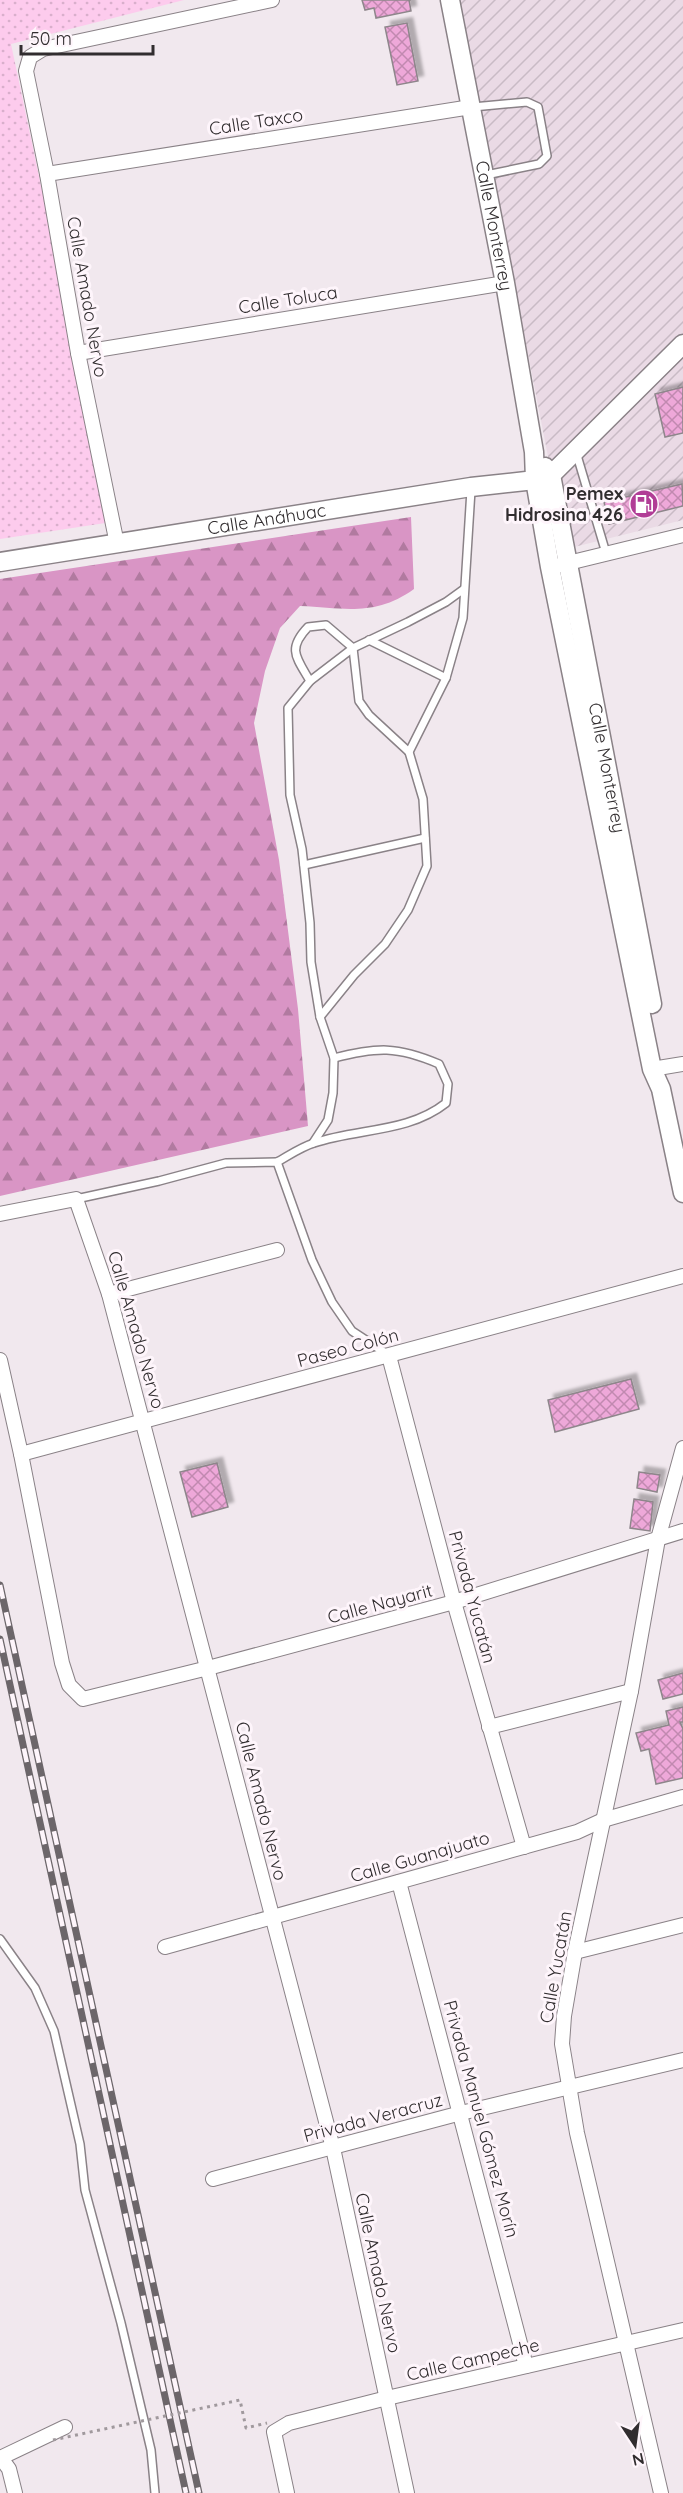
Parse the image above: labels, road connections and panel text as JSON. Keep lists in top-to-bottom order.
{
  "streets": {
    "street": [
      "Calle Taxco",
      "Calle Monterrey",
      "Calle Amado Nervo",
      "Calle Toluca",
      "Calle Anáhuac",
      "Paseo Colón",
      "Privada Yucatán",
      "Calle Nayarit",
      "Calle Guanajuato",
      "Calle Yucatán",
      "Privada Veracruz",
      "Privada Manuel Gómez Morín",
      "Calle Campeche"
    ]
  },
  "crossings": [
    ["Calle Taxco", "Calle Monterrey"],
    ["Calle Taxco", "Calle Amado Nervo"],
    ["Calle Monterrey", "Calle Toluca"],
    ["Calle Monterrey", "Calle Anáhuac"],
    ["Calle Amado Nervo", "Calle Toluca"],
    ["Calle Amado Nervo", "Calle Anáhuac"],
    ["Calle Amado Nervo", "Paseo Colón"],
    ["Calle Amado Nervo", "Calle Nayarit"],
    ["Calle Amado Nervo", "Calle Guanajuato"],
    ["Calle Amado Nervo", "Privada Veracruz"],
    ["Calle Amado Nervo", "Calle Campeche"],
    ["Paseo Colón", "Privada Yucatán"],
    ["Paseo Colón", "Calle Nayarit"],
    ["Privada Yucatán", "Calle Nayarit"],
    ["Privada Yucatán", "Calle Guanajuato"],
    ["Calle Nayarit", "Calle Yucatán"],
    ["Calle Guanajuato", "Calle Yucatán"],
    ["Calle Guanajuato", "Privada Manuel Gómez Morín"],
    ["Calle Yucatán", "Privada Veracruz"],
    ["Calle Yucatán", "Calle Campeche"],
    ["Privada Veracruz", "Privada Manuel Gómez Morín"],
    ["Privada Manuel Gómez Morín", "Calle Campeche"]
  ],
  "places": {
    "fuel station": ["Pemex Hidrosina 426"]
  },
  "scale_bar": "50 m",
  "north": "bottom"
}
